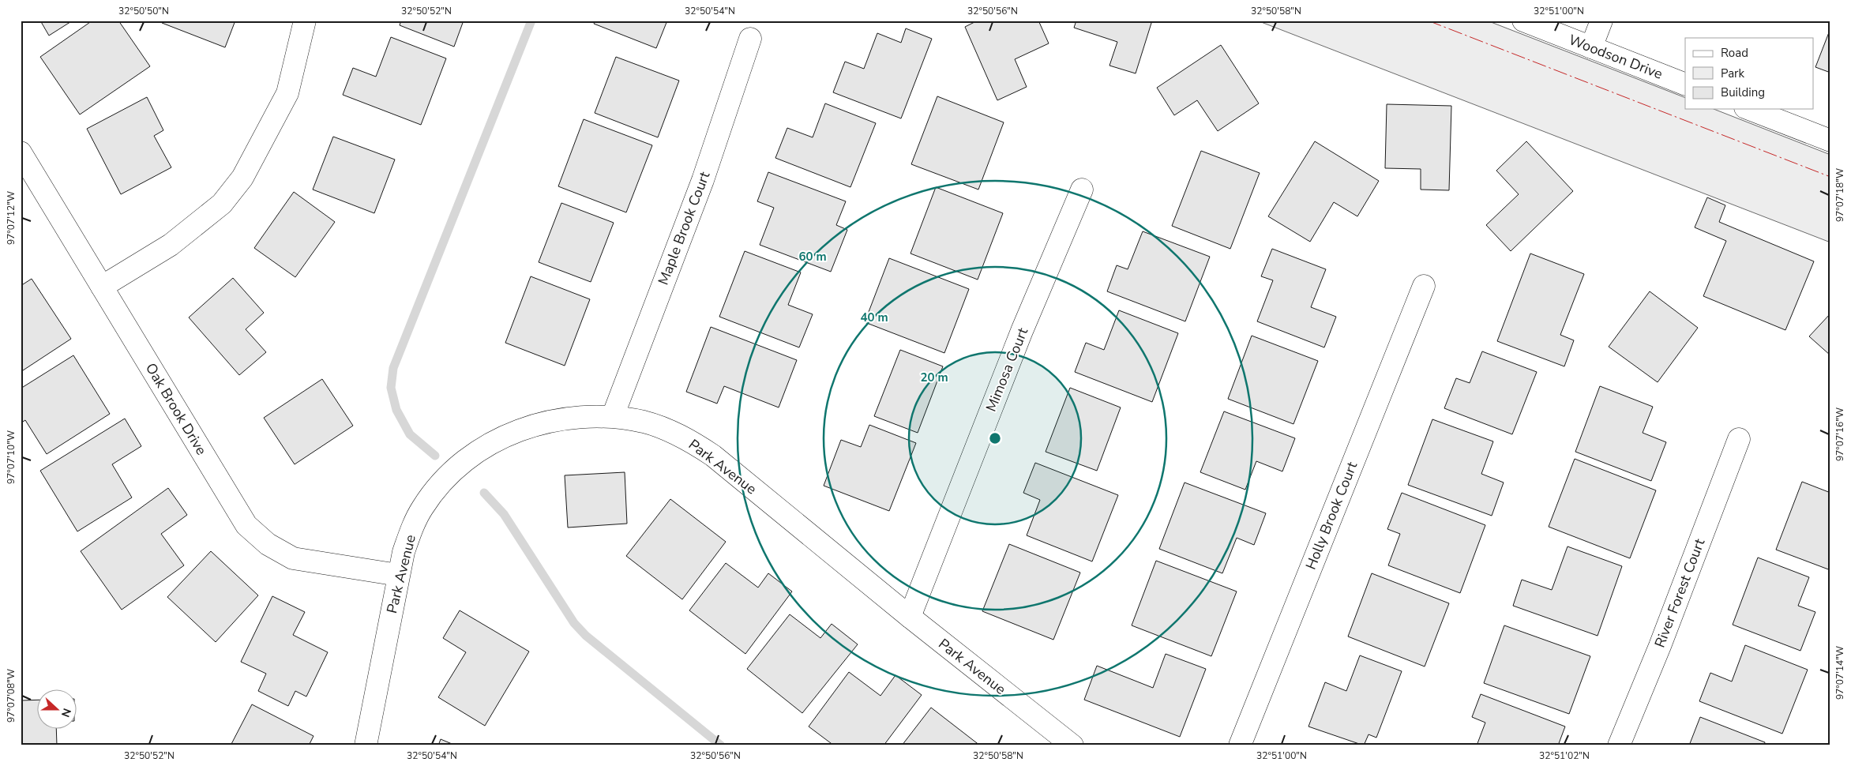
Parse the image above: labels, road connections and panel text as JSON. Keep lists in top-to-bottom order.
{
  "streets": {
    "street": [
      "Woodson Drive",
      "Maple Brook Court",
      "Mimosa Court",
      "Oak Brook Drive",
      "Park Avenue",
      "Holly Brook Court",
      "River Forest Court"
    ]
  },
  "crossings": [
    ["Maple Brook Court", "Park Avenue"],
    ["Mimosa Court", "Park Avenue"],
    ["Oak Brook Drive", "Park Avenue"]
  ],
  "legend": ["Road", "Park", "Building"],
  "north": "right",
  "coordinates": [
    "32°50'50\"N",
    "32°50'52\"N",
    "32°50'54\"N",
    "32°50'56\"N",
    "32°50'58\"N",
    "32°51'00\"N",
    "97°07'18\"W",
    "97°07'12\"W",
    "97°07'16\"W",
    "97°07'10\"W",
    "97°07'14\"W",
    "97°07'08\"W",
    "32°51'02\"N"
  ],
  "rings": ["60 m", "40 m", "20 m"]
}
